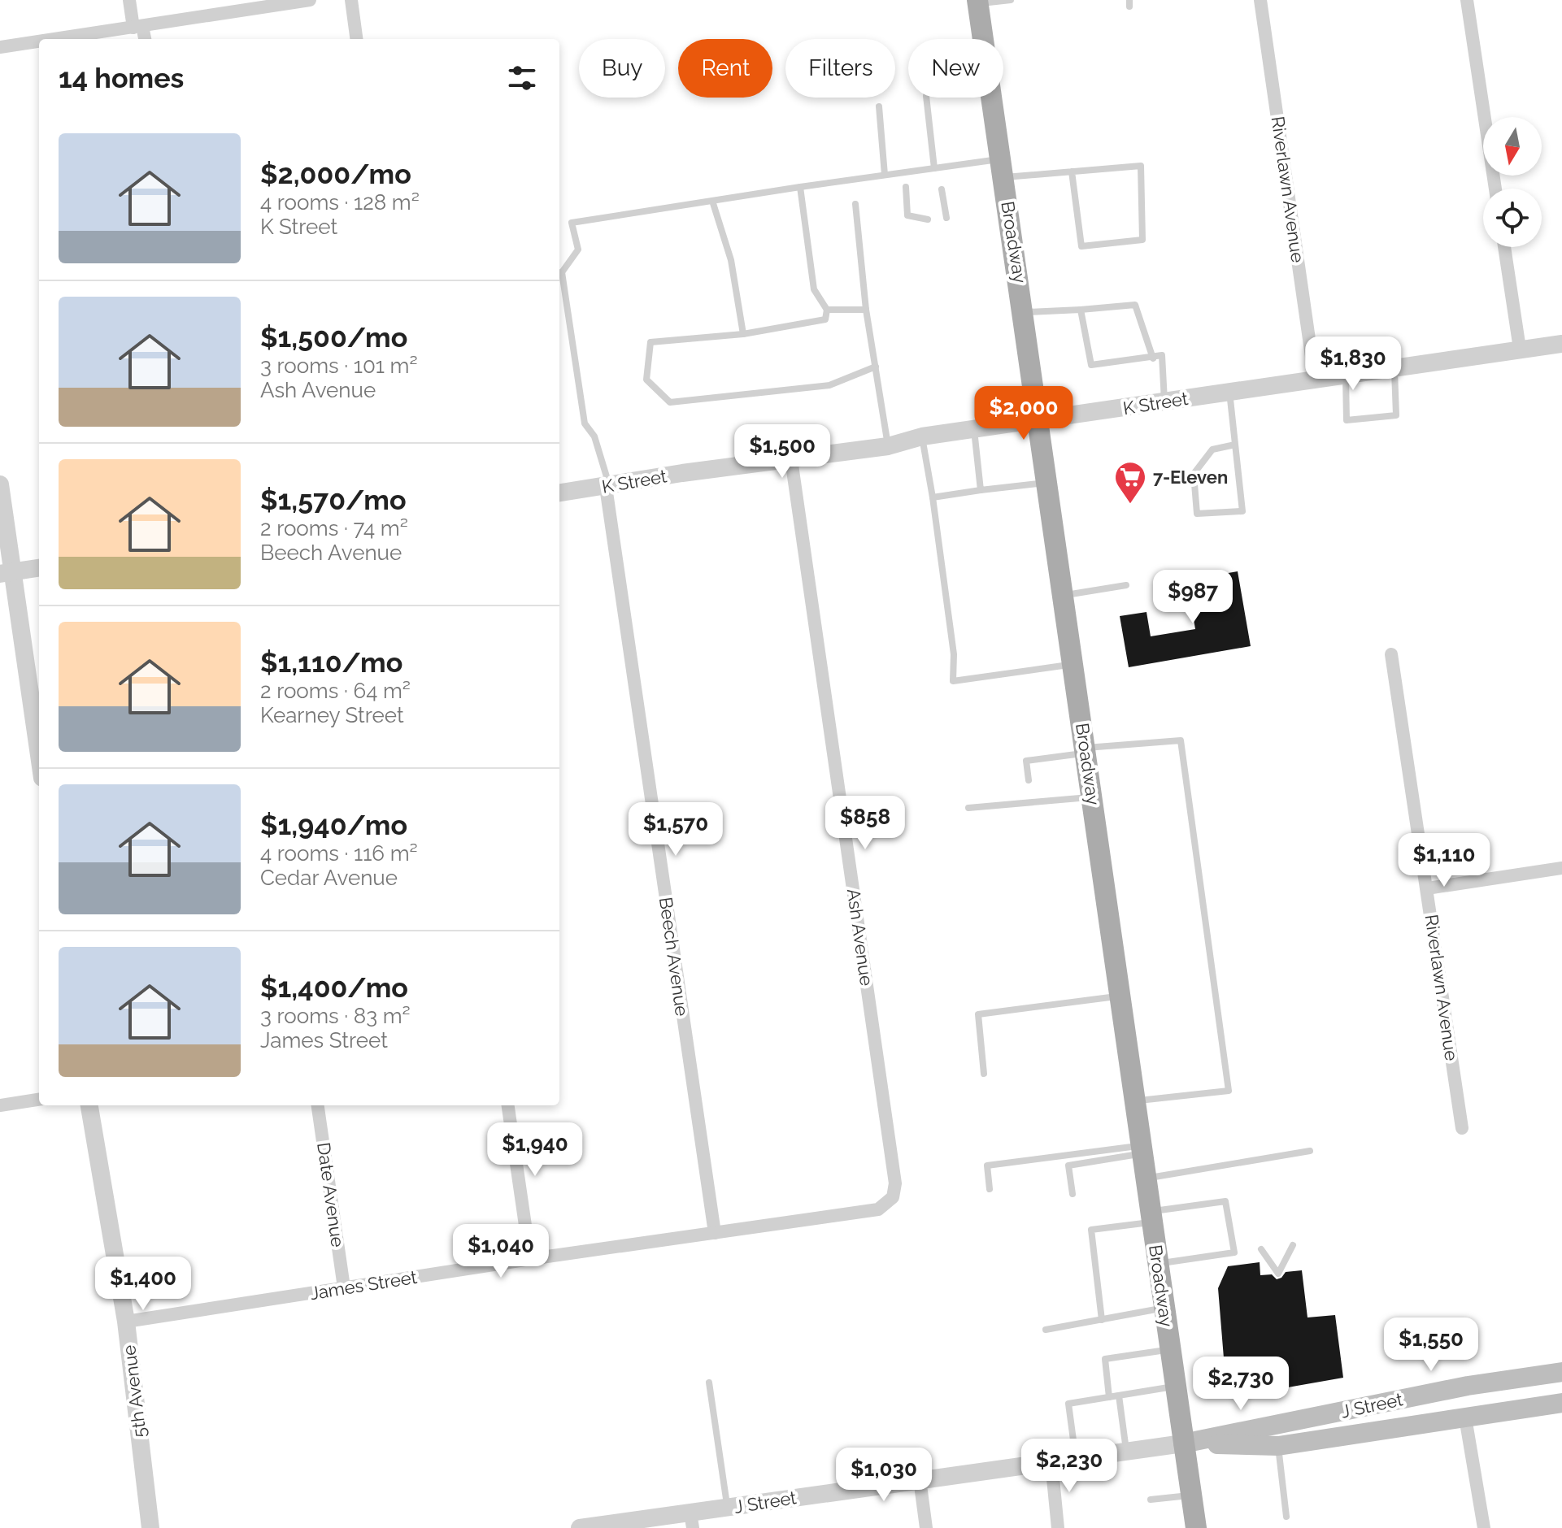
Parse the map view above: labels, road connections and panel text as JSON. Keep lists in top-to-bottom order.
{
  "streets": {
    "main road": ["Broadway", "J Street"],
    "street": [
      "Riverlawn Avenue",
      "K Street",
      "Ash Avenue",
      "Beech Avenue",
      "Date Avenue",
      "James Street",
      "5th Avenue"
    ]
  },
  "crossings": [
    ["Riverlawn Avenue", "K Street"],
    ["Broadway", "K Street"],
    ["Broadway", "J Street"],
    ["K Street", "Ash Avenue"],
    ["K Street", "Beech Avenue"],
    ["Ash Avenue", "James Street"],
    ["Beech Avenue", "James Street"],
    ["Date Avenue", "James Street"],
    ["James Street", "5th Avenue"]
  ],
  "places": {
    "supermarket": ["7-Eleven"]
  },
  "north": "bottom",
  "page": {
    "chip": [
      "Buy",
      "Rent",
      "Filters",
      "New"
    ],
    "heading": "14 homes",
    "list": [
      {
        "name": "$2,000/mo",
        "note": "4 rooms · 128 m² · K Street"
      },
      {
        "name": "$1,500/mo",
        "note": "3 rooms · 101 m² · Ash Avenue"
      },
      {
        "name": "$1,570/mo",
        "note": "2 rooms · 74 m² · Beech Avenue"
      },
      {
        "name": "$1,110/mo",
        "note": "2 rooms · 64 m² · Kearney Street"
      },
      {
        "name": "$1,940/mo",
        "note": "4 rooms · 116 m² · Cedar Avenue"
      },
      {
        "name": "$1,400/mo",
        "note": "3 rooms · 83 m² · James Street"
      }
    ],
    "price": [
      "$1,830",
      "$2,000",
      "$1,500",
      "$987",
      "$858",
      "$1,570",
      "$1,110",
      "$1,940",
      "$1,040",
      "$1,400",
      "$1,550",
      "$2,730",
      "$2,230",
      "$1,030"
    ]
  }
}
